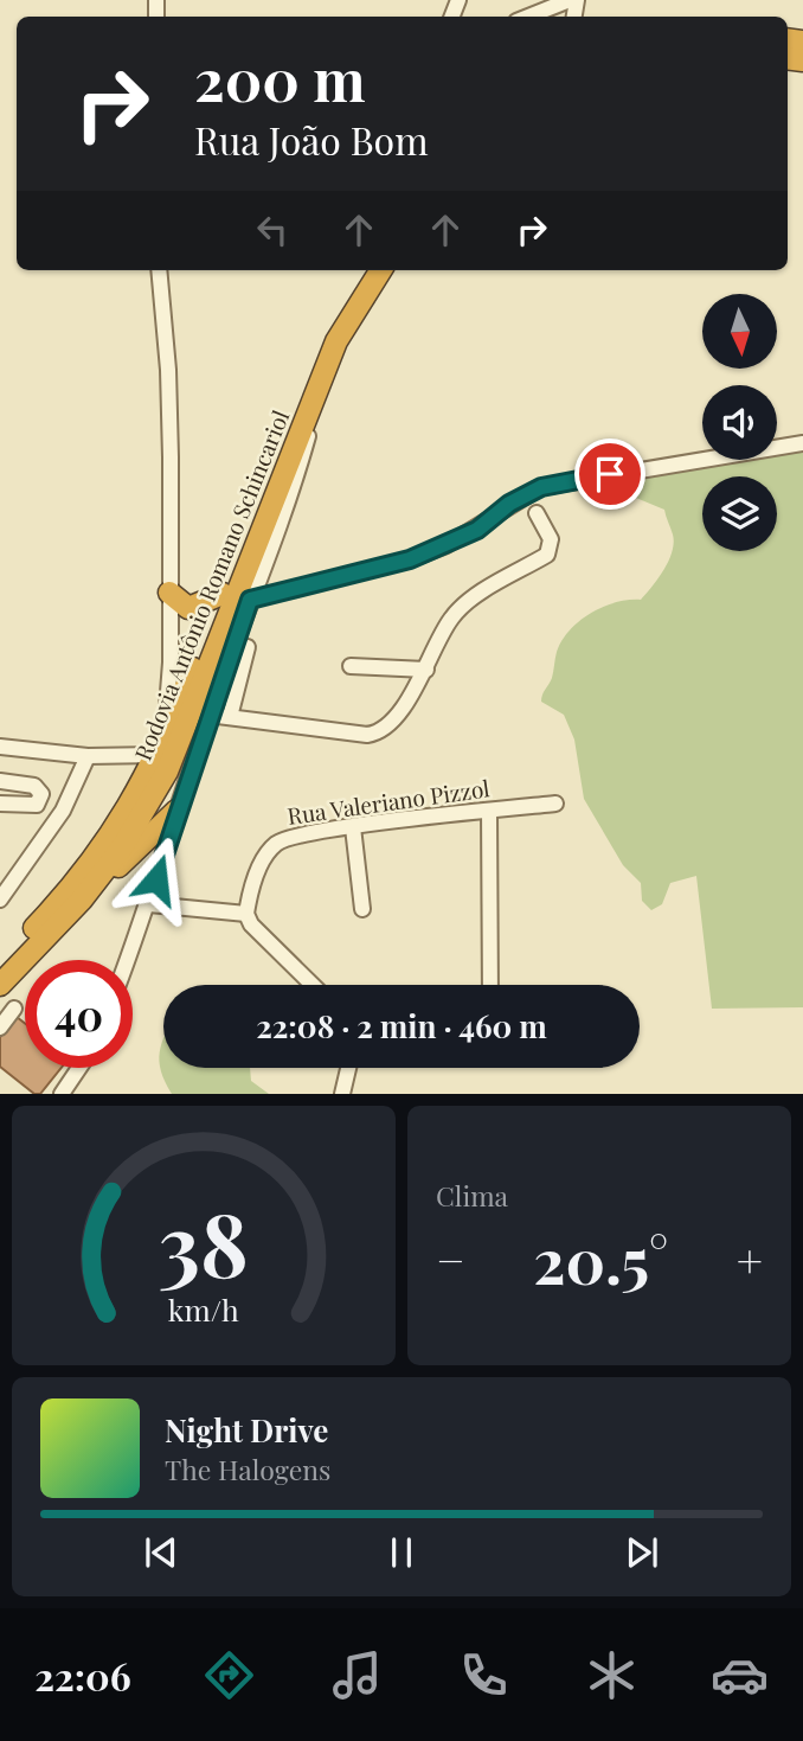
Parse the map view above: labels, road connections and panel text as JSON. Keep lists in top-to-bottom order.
{
  "streets": {
    "highway": ["Rodovia Antônio Romano Schincariol"],
    "street": ["Rua Valeriano Pizzol"]
  },
  "north": "bottom",
  "page": {
    "turn": ["200 m", "Rua João Bom"],
    "limit": "40",
    "trip": "22:08 · 2 min · 460 m",
    "tile": "Clima",
    "heat": ["−", "20.5°", "+"],
    "song": ["Night Drive", "The Halogens"],
    "tabs": "22:06",
    "gauge": ["38", "km/h"]
  }
}
